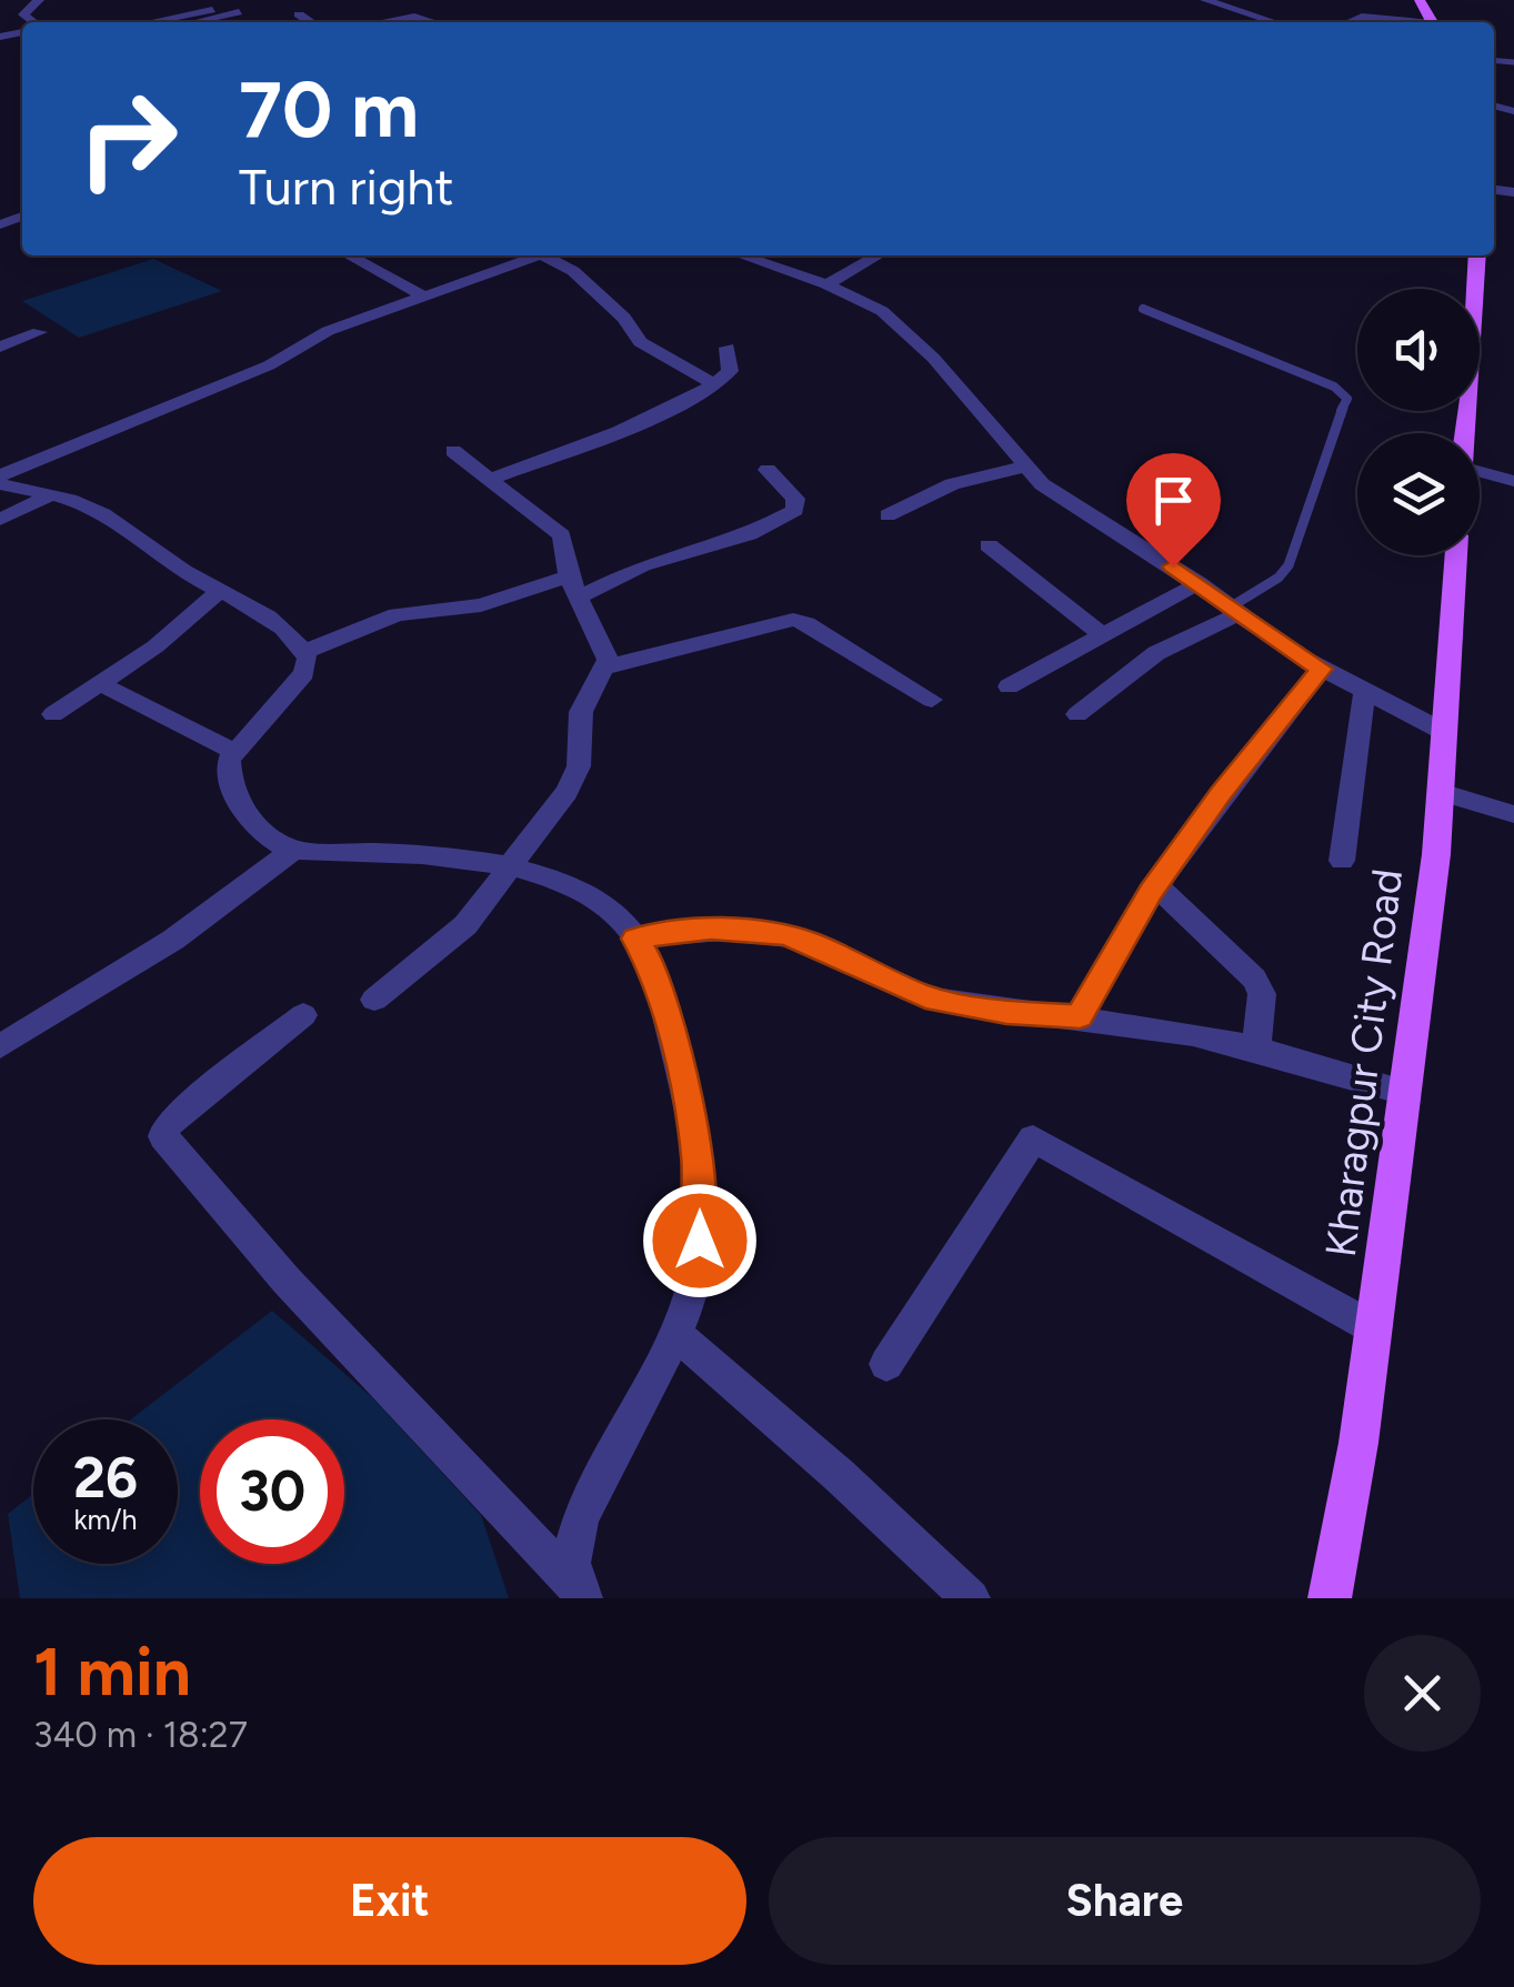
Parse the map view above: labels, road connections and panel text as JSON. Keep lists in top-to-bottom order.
{
  "streets": {
    "main road": ["Kharagpur City Road"]
  },
  "page": {
    "turn": ["70 m", "Turn right"],
    "speed": "26 km/h",
    "limit": "30",
    "heading": ["1 min", "340 m · 18:27"],
    "buttons": ["Exit", "Share"]
  }
}
